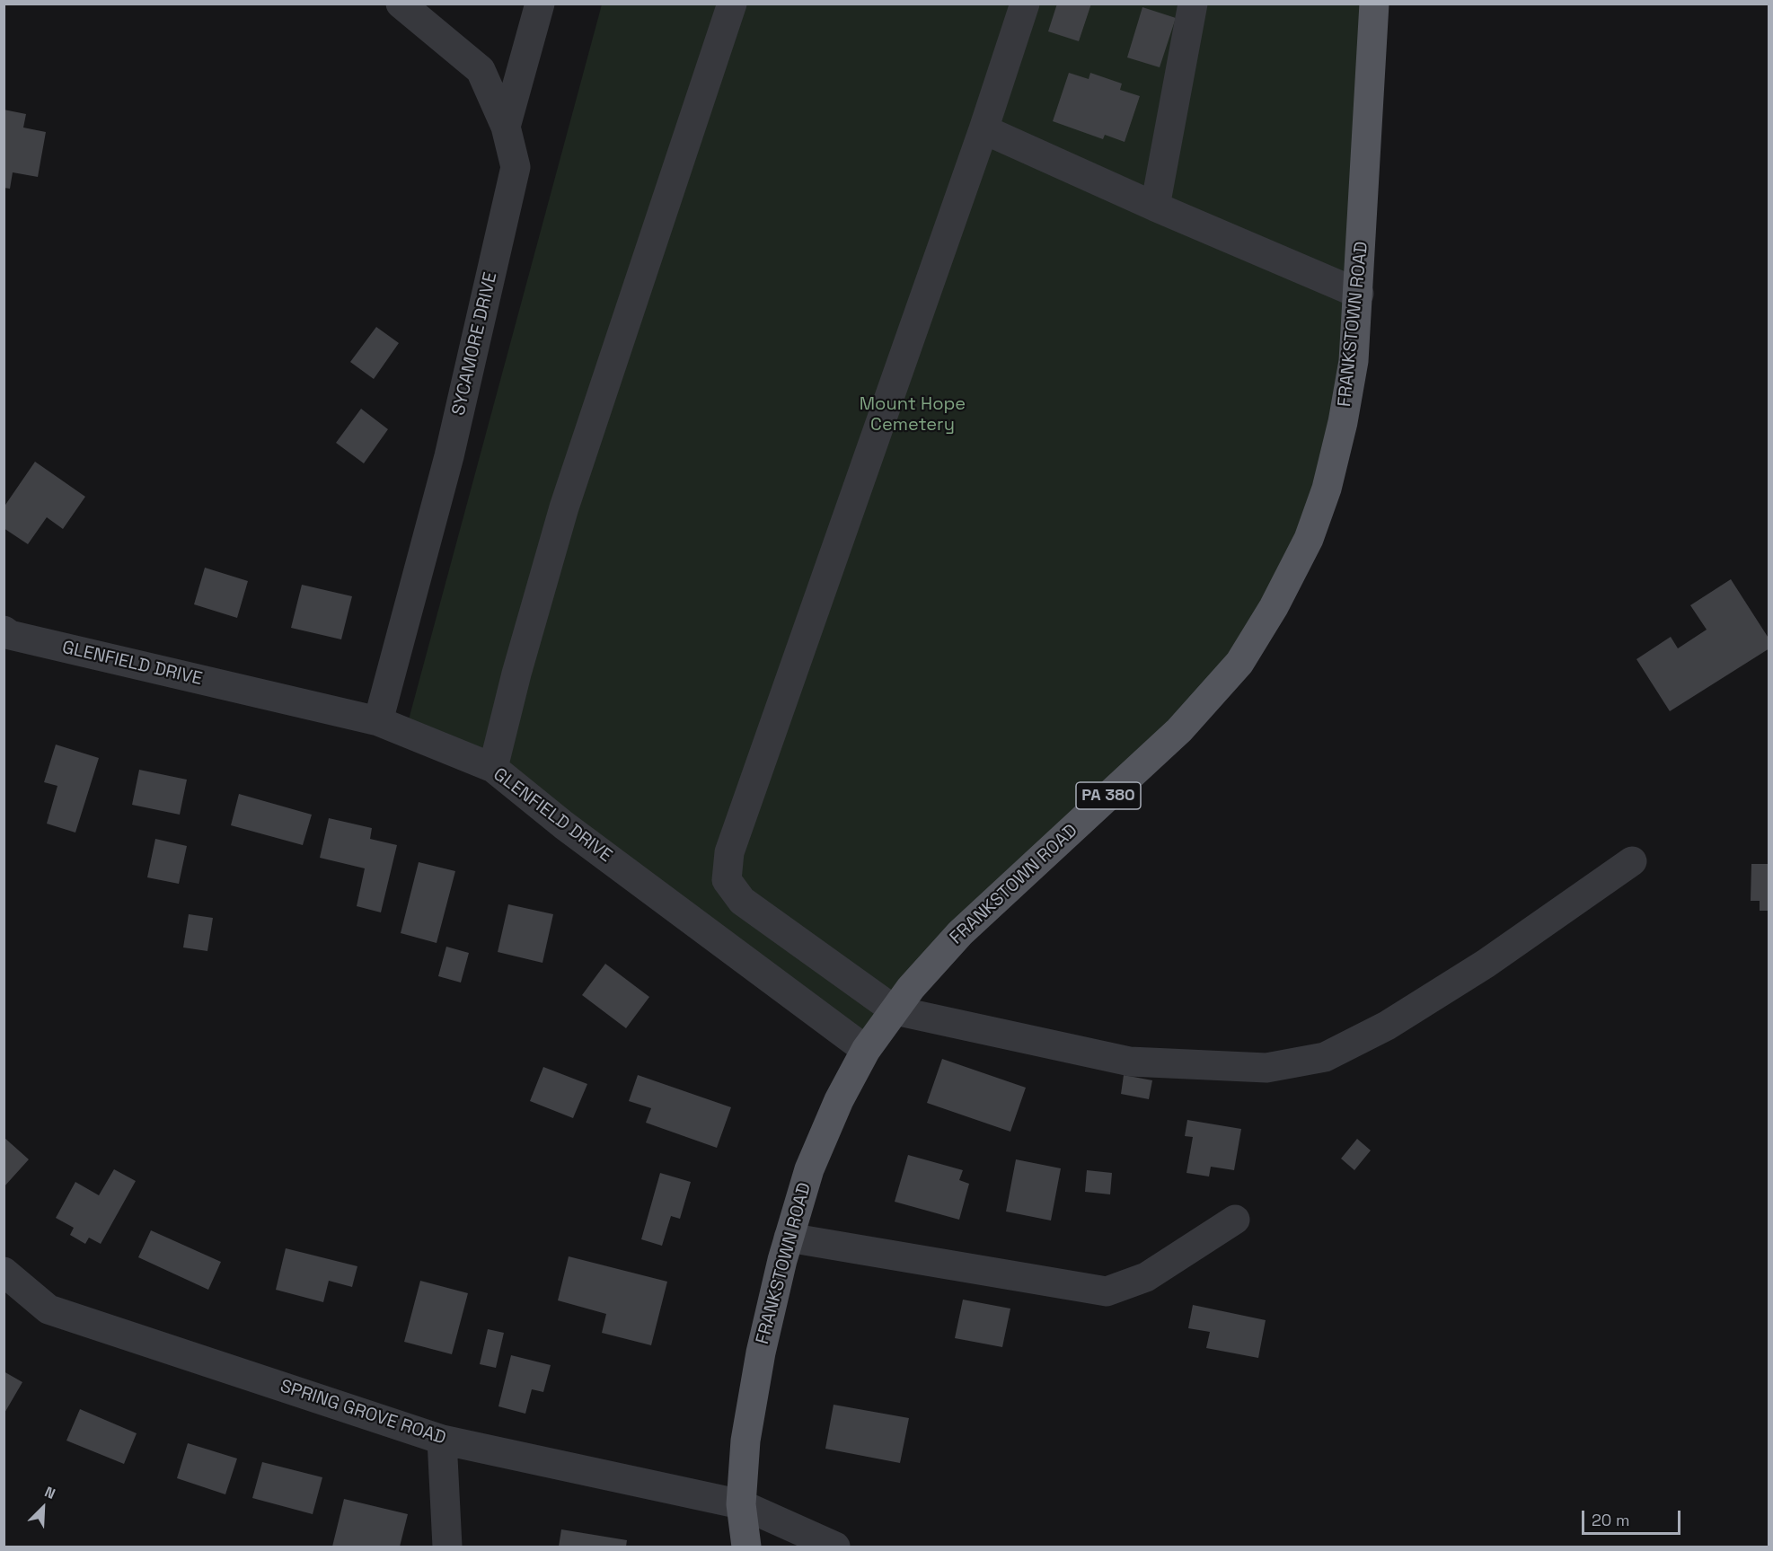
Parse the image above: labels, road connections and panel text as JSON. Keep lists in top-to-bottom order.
{
  "streets": {
    "main road": ["FRANKSTOWN ROAD", "PA 380"],
    "street": ["SYCAMORE DRIVE", "GLENFIELD DRIVE", "SPRING GROVE ROAD"]
  },
  "crossings": [
    ["FRANKSTOWN ROAD", "GLENFIELD DRIVE"],
    ["FRANKSTOWN ROAD", "SPRING GROVE ROAD"],
    ["SYCAMORE DRIVE", "GLENFIELD DRIVE"]
  ],
  "parks": ["Mount Hope Cemetery"],
  "scale_bar": "20 m",
  "north": "top right"
}
